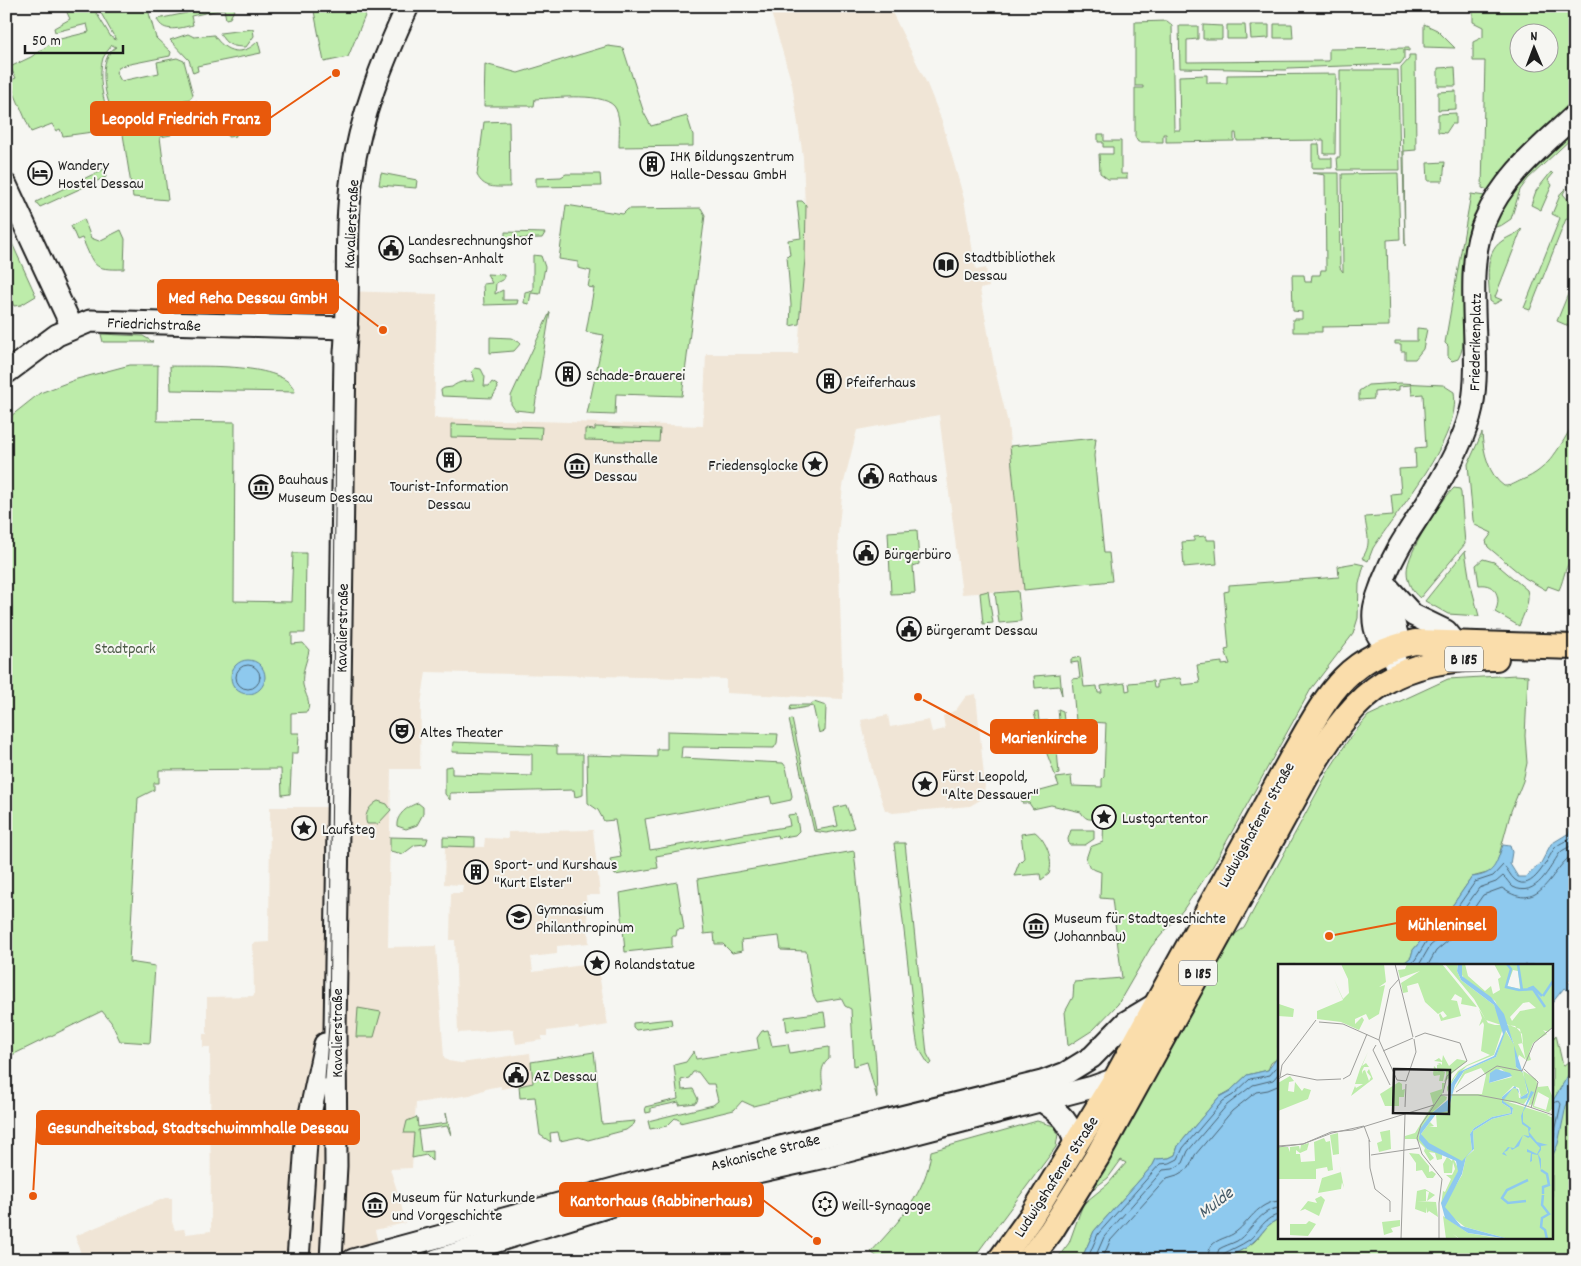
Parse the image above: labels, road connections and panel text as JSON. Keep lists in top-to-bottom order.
{
  "streets": {
    "main road": [
      "Kavalierstraße",
      "Friedrichstraße",
      "Friederikenplatz",
      "B 185",
      "Ludwigshafener Straße",
      "Askanische Straße"
    ]
  },
  "crossings": [
    ["Kavalierstraße", "Friedrichstraße"],
    ["Friederikenplatz", "Ludwigshafener Straße"],
    ["B 185", "Ludwigshafener Straße"],
    ["Ludwigshafener Straße", "Askanische Straße"]
  ],
  "water": ["Mulde"],
  "parks": ["Stadtpark"],
  "places": {
    "other": [
      "Leopold Friedrich Franz",
      "Med Reha Dessau GmbH",
      "Marienkirche",
      "Mühleninsel",
      "Gesundheitsbad, Stadtschwimmhalle Dessau",
      "Kantorhaus (Rabbinerhaus)"
    ],
    "building": [
      "IHK Bildungszentrum Halle-Dessau GmbH",
      "Schade-Brauerei",
      "Pfeiferhaus",
      "Tourist-Information Dessau",
      "Sport- und Kurshaus \"Kurt Elster\""
    ],
    "hotel": ["Wandery Hostel Dessau"],
    "public building": [
      "Landesrechnungshof Sachsen-Anhalt",
      "Rathaus",
      "Bürgerbüro",
      "Bürgeramt Dessau",
      "AZ Dessau"
    ],
    "library": ["Stadtbibliothek Dessau"],
    "place": [
      "Friedensglocke",
      "Fürst Leopold, \"Alte Dessauer\"",
      "Lustgartentor",
      "Laufsteg",
      "Rolandstatue"
    ],
    "museum": [
      "Kunsthalle Dessau",
      "Bauhaus Museum Dessau",
      "Museum für Stadtgeschichte (Johannbau)",
      "Museum für Naturkunde und Vorgeschichte"
    ],
    "theatre": ["Altes Theater"],
    "school or university": ["Gymnasium Philanthropinum"],
    "synagogue": ["Weill-Synagoge"]
  },
  "scale_bar": "50 m",
  "north": "top"
}
